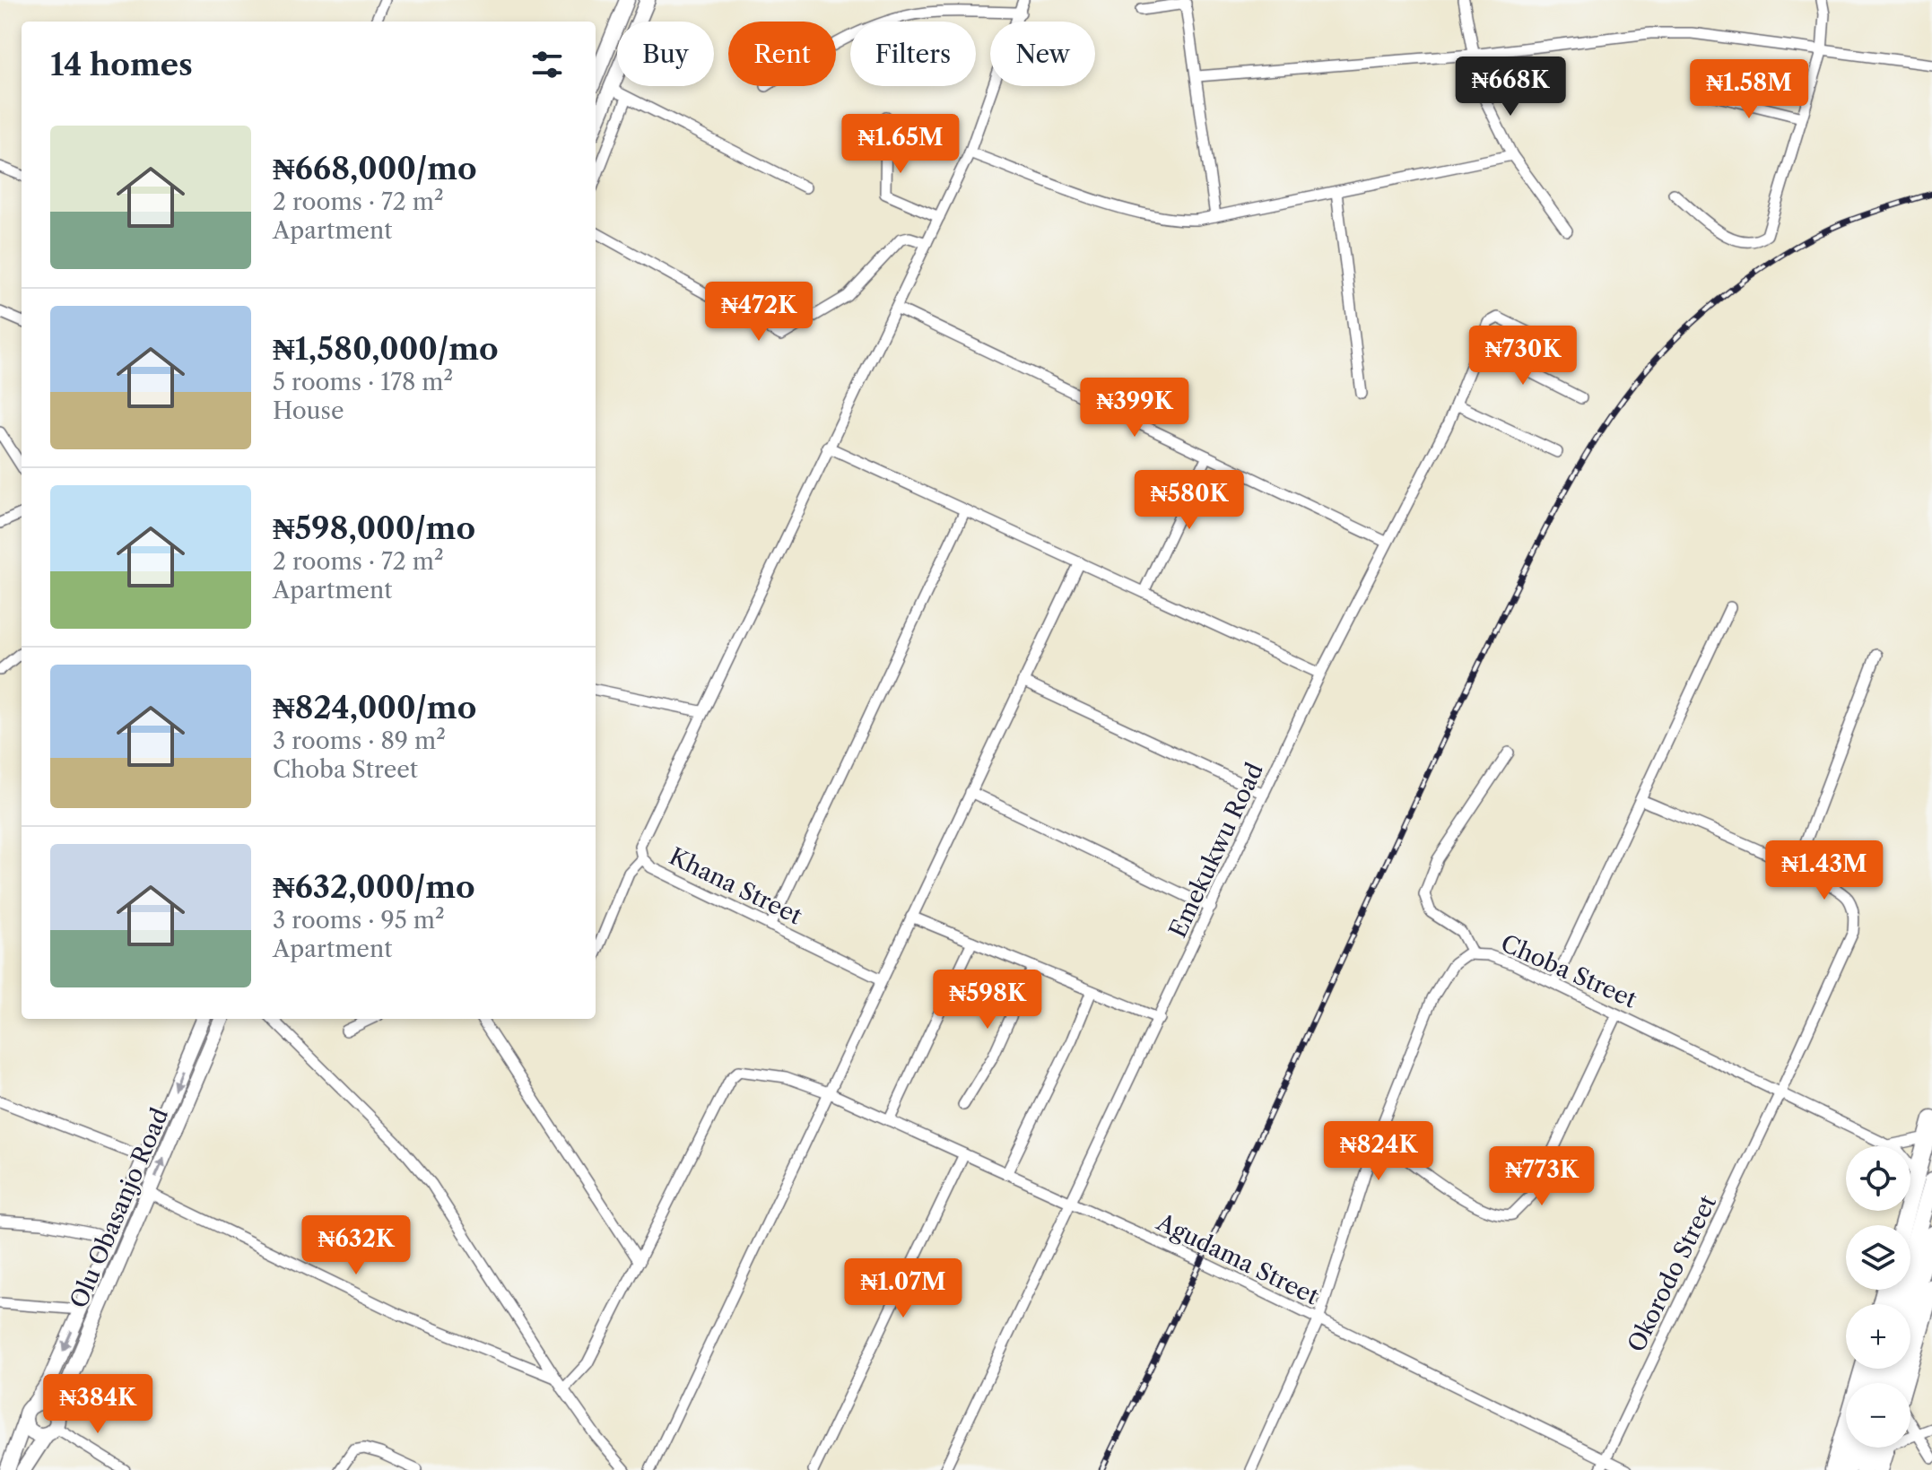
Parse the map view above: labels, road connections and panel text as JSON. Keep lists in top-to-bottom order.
{
  "streets": {
    "main road": ["Olu Obasanjo Road"],
    "street": [
      "Emekukwu Road",
      "Khana Street",
      "Choba Street",
      "Agudama Street",
      "Okorodo Street"
    ]
  },
  "crossings": [
    ["Emekukwu Road", "Agudama Street"],
    ["Choba Street", "Agudama Street"],
    ["Choba Street", "Okorodo Street"],
    ["Agudama Street", "Okorodo Street"]
  ],
  "page": {
    "chip": [
      "Buy",
      "Rent",
      "Filters",
      "New"
    ],
    "heading": "14 homes",
    "price": [
      "₦668K",
      "₦1.58M",
      "₦1.65M",
      "₦472K",
      "₦730K",
      "₦399K",
      "₦580K",
      "₦1.43M",
      "₦598K",
      "₦824K",
      "₦773K",
      "₦632K",
      "₦1.07M",
      "₦384K"
    ],
    "list": [
      {
        "name": "₦668,000/mo",
        "note": "2 rooms · 72 m² · Apartment"
      },
      {
        "name": "₦1,580,000/mo",
        "note": "5 rooms · 178 m² · House"
      },
      {
        "name": "₦598,000/mo",
        "note": "2 rooms · 72 m² · Apartment"
      },
      {
        "name": "₦824,000/mo",
        "note": "3 rooms · 89 m² · Choba Street"
      },
      {
        "name": "₦632,000/mo",
        "note": "3 rooms · 95 m² · Apartment"
      }
    ],
    "map_buttons": ["+", "−"]
  }
}
